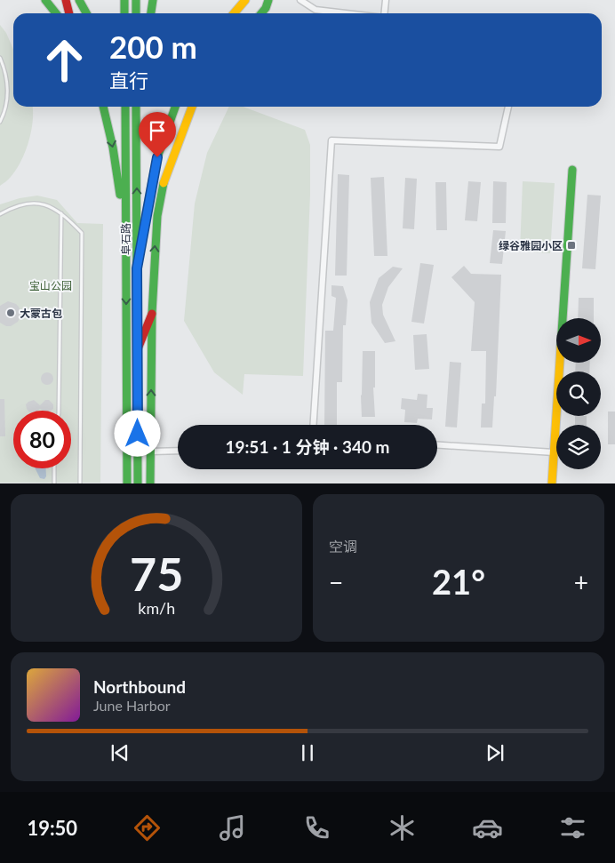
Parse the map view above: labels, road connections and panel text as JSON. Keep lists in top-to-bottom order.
{
  "streets": {
    "main road": ["阜石路"]
  },
  "parks": ["宝山公园"],
  "places": {
    "transit": ["绿谷雅园小区"],
    "other": ["大蒙古包"]
  },
  "north": "right",
  "page": {
    "turn": ["200 m", "直行"],
    "limit": "80",
    "trip": "19:51 · 1 分钟 · 340 m",
    "tile": "空调",
    "heat": ["−", "21°", "+"],
    "song": ["Northbound", "June Harbor"],
    "tabs": "19:50",
    "gauge": ["75", "km/h"]
  }
}
